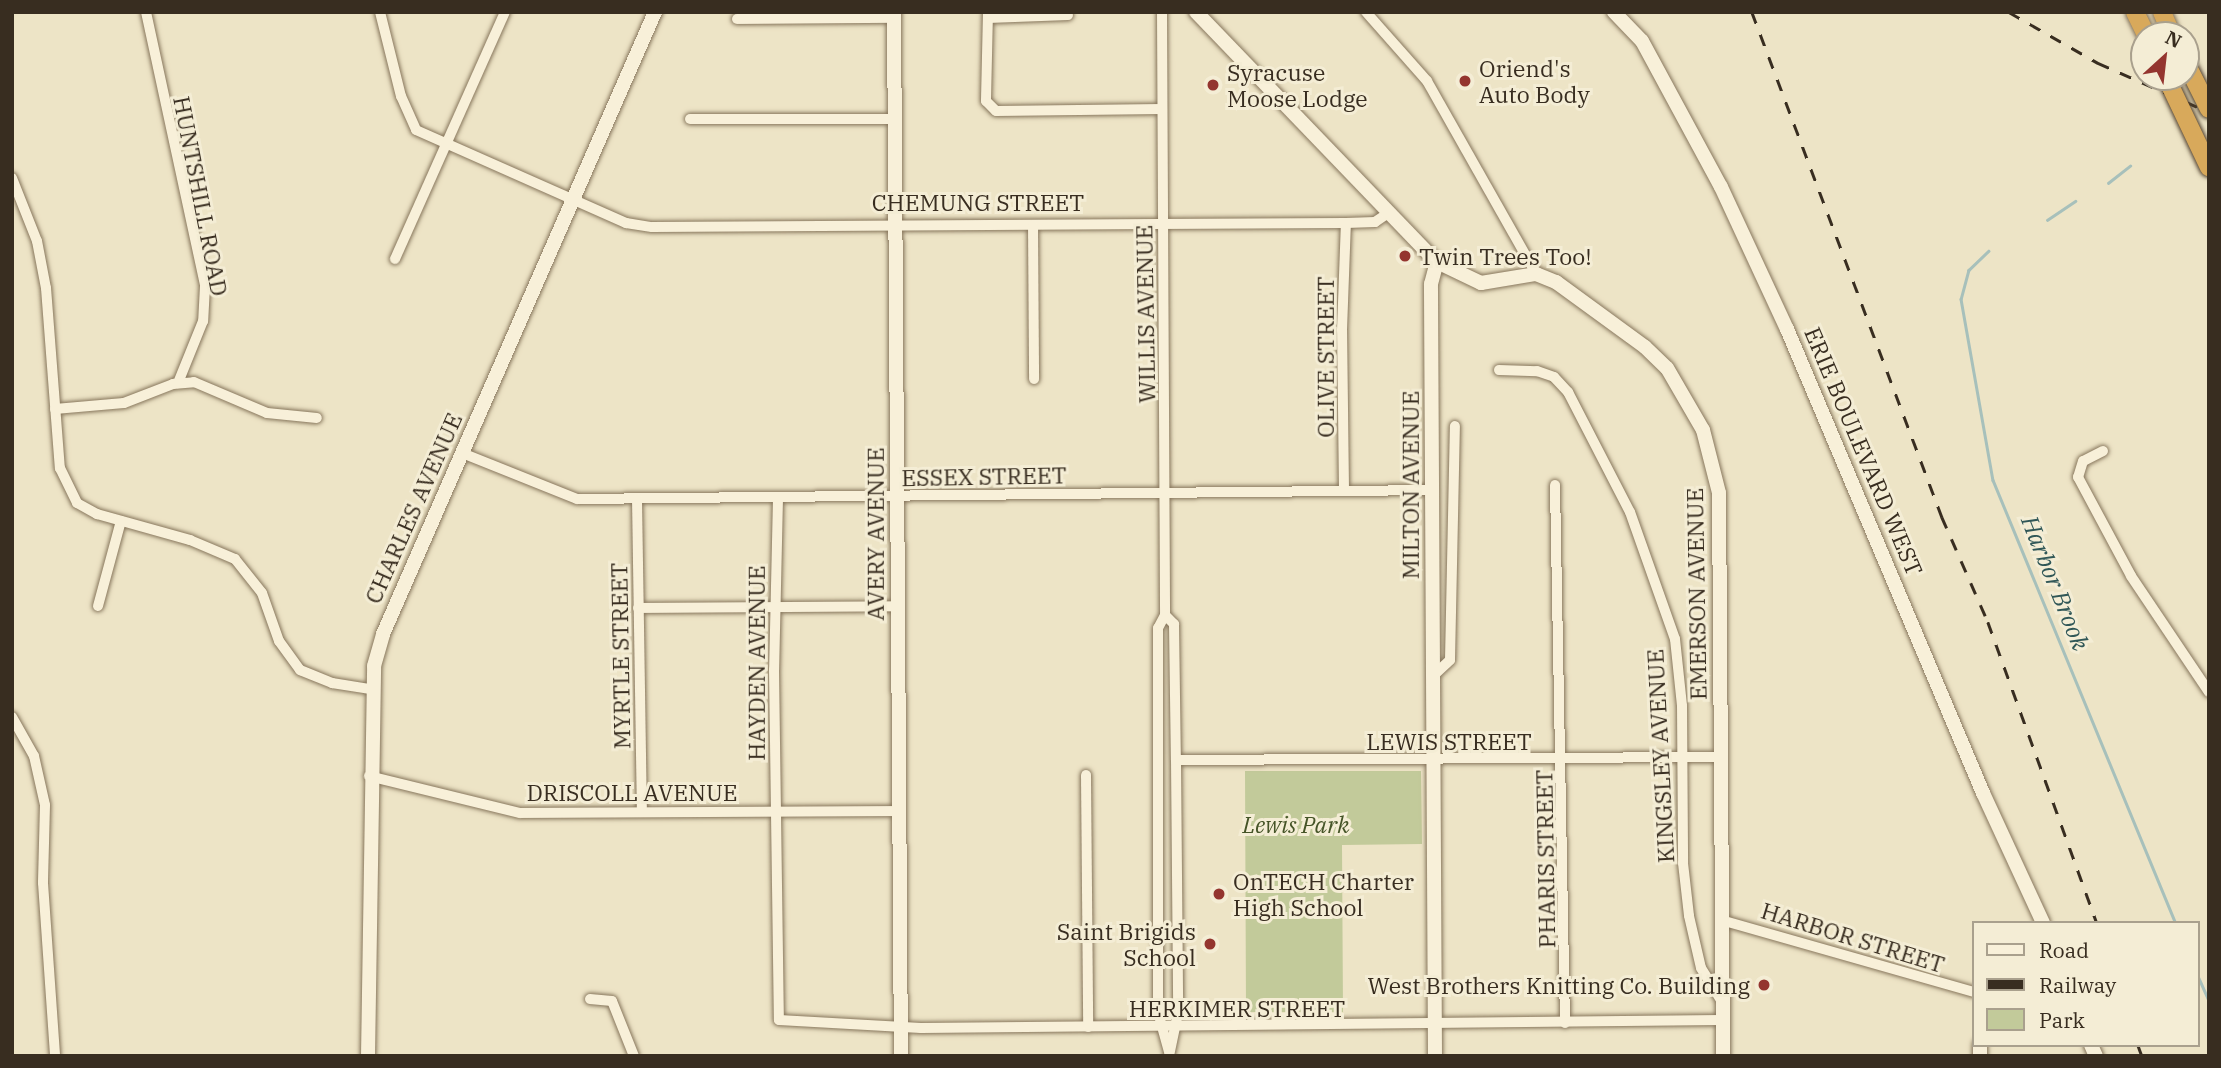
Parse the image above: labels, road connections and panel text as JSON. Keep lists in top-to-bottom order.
{
  "streets": {
    "street": [
      "HUNTSHILL ROAD",
      "CHEMUNG STREET",
      "WILLIS AVENUE",
      "OLIVE STREET",
      "ERIE BOULEVARD WEST",
      "ESSEX STREET",
      "MILTON AVENUE",
      "CHARLES AVENUE",
      "AVERY AVENUE",
      "EMERSON AVENUE",
      "MYRTLE STREET",
      "HAYDEN AVENUE",
      "LEWIS STREET",
      "KINGSLEY AVENUE",
      "DRISCOLL AVENUE",
      "PHARIS STREET",
      "HARBOR STREET",
      "HERKIMER STREET"
    ]
  },
  "crossings": [
    ["CHEMUNG STREET", "WILLIS AVENUE"],
    ["CHEMUNG STREET", "OLIVE STREET"],
    ["CHEMUNG STREET", "CHARLES AVENUE"],
    ["CHEMUNG STREET", "AVERY AVENUE"],
    ["WILLIS AVENUE", "ESSEX STREET"],
    ["WILLIS AVENUE", "LEWIS STREET"],
    ["WILLIS AVENUE", "HERKIMER STREET"],
    ["OLIVE STREET", "ESSEX STREET"],
    ["ESSEX STREET", "MILTON AVENUE"],
    ["ESSEX STREET", "CHARLES AVENUE"],
    ["ESSEX STREET", "AVERY AVENUE"],
    ["ESSEX STREET", "MYRTLE STREET"],
    ["ESSEX STREET", "HAYDEN AVENUE"],
    ["MILTON AVENUE", "LEWIS STREET"],
    ["MILTON AVENUE", "HERKIMER STREET"],
    ["CHARLES AVENUE", "DRISCOLL AVENUE"],
    ["AVERY AVENUE", "DRISCOLL AVENUE"],
    ["AVERY AVENUE", "HERKIMER STREET"],
    ["EMERSON AVENUE", "LEWIS STREET"],
    ["EMERSON AVENUE", "KINGSLEY AVENUE"],
    ["EMERSON AVENUE", "HARBOR STREET"],
    ["EMERSON AVENUE", "HERKIMER STREET"],
    ["MYRTLE STREET", "DRISCOLL AVENUE"],
    ["HAYDEN AVENUE", "DRISCOLL AVENUE"],
    ["HAYDEN AVENUE", "HERKIMER STREET"],
    ["LEWIS STREET", "KINGSLEY AVENUE"],
    ["LEWIS STREET", "PHARIS STREET"],
    ["PHARIS STREET", "HERKIMER STREET"]
  ],
  "water": ["Harbor Brook"],
  "parks": ["Lewis Park"],
  "places": [
    "Oriend's Auto Body",
    "Syracuse Moose Lodge",
    "Twin Trees Too!",
    "OnTECH Charter High School",
    "Saint Brigids School",
    "West Brothers Knitting Co. Building"
  ],
  "legend": ["Road", "Railway", "Park"],
  "north": "top right"
}
